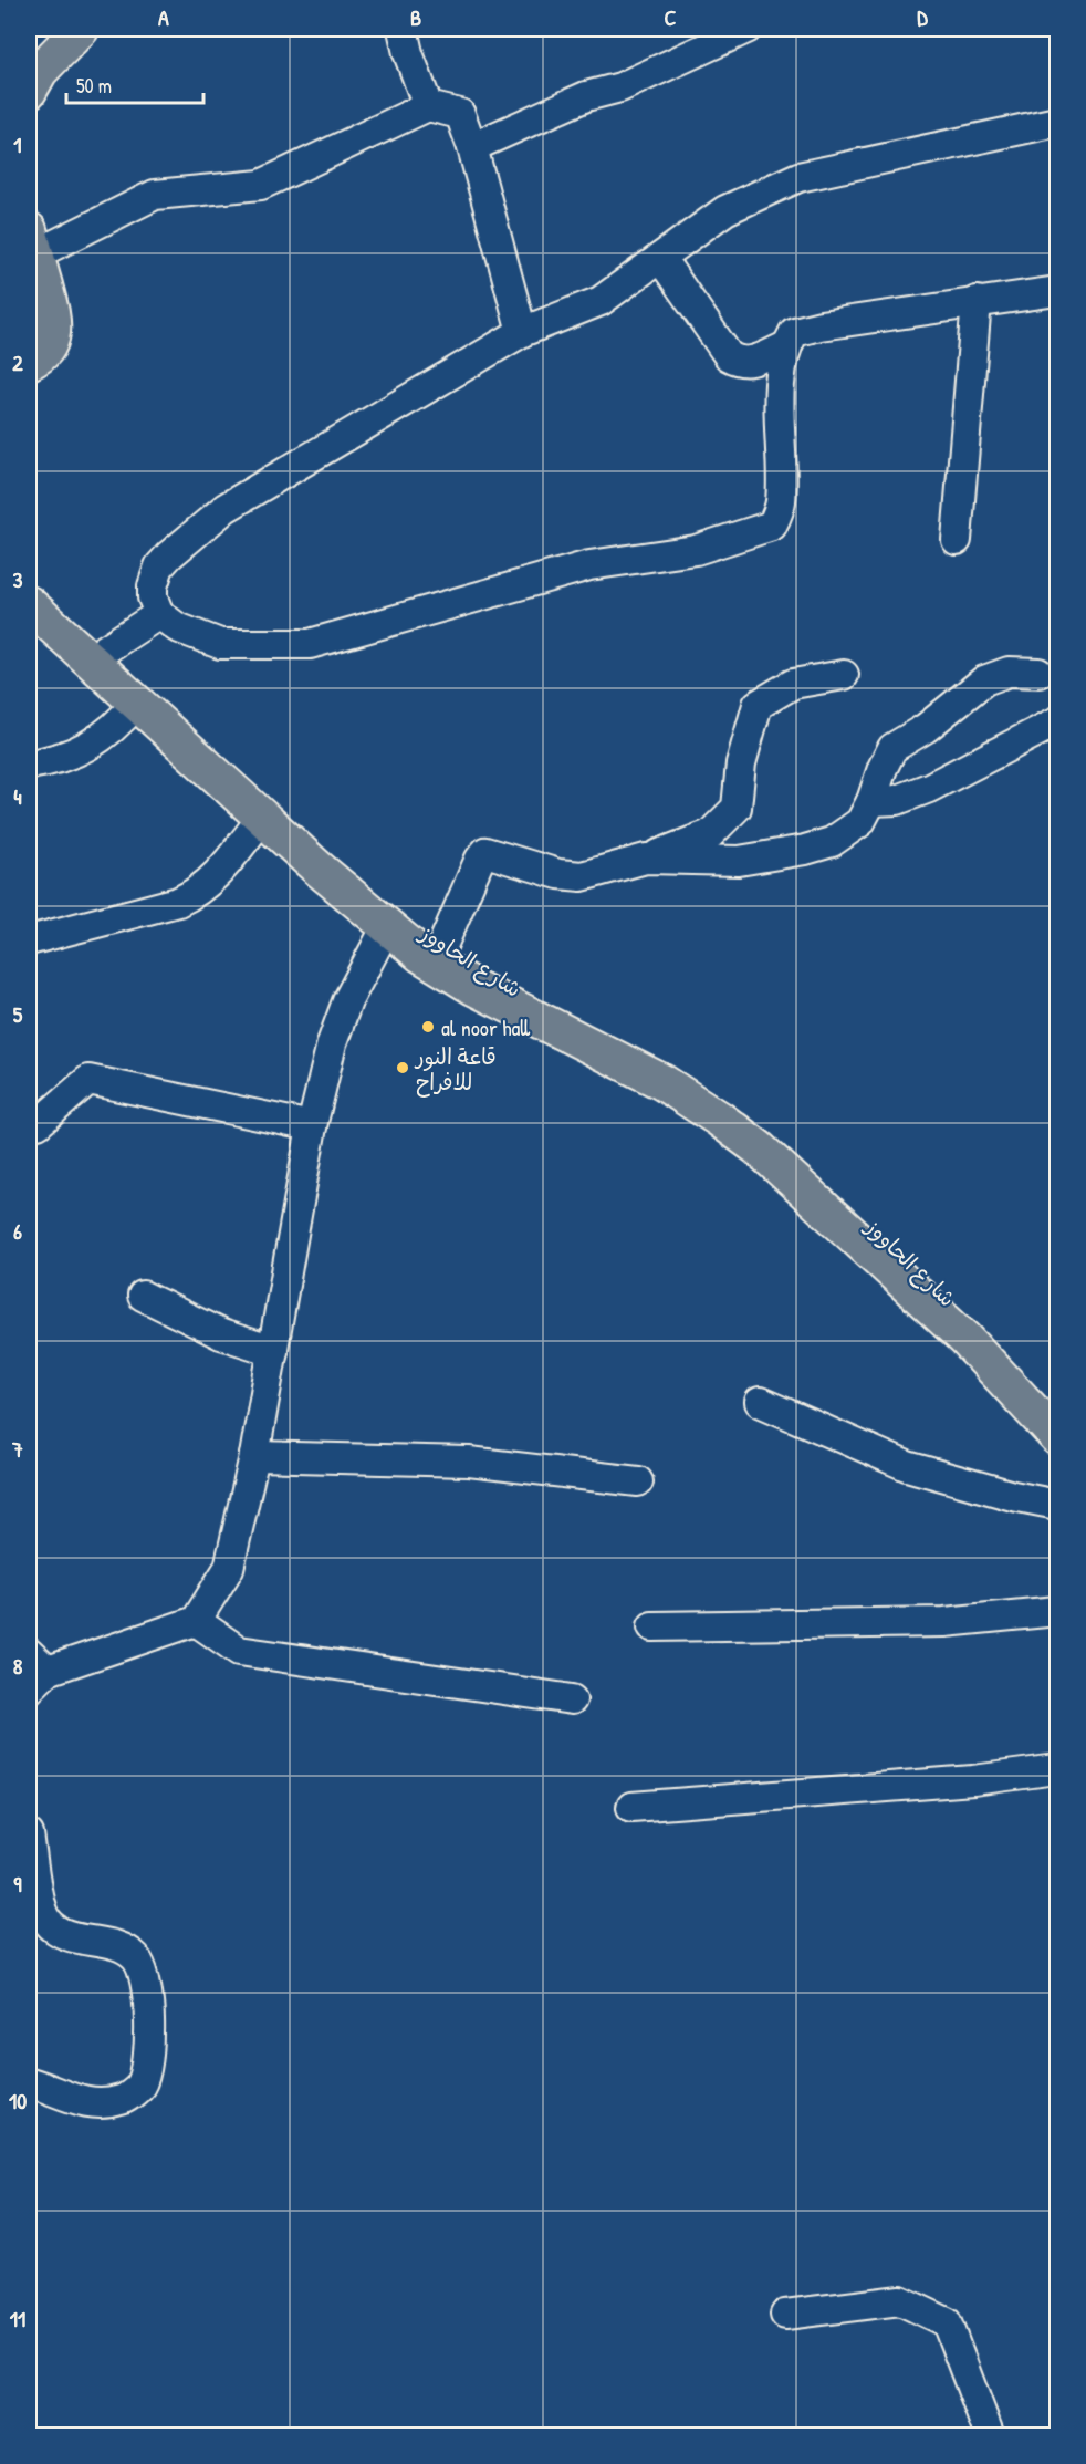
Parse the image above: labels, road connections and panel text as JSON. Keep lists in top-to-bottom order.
{
  "streets": {
    "main road": ["شارع الحاووز"]
  },
  "places": ["al noor hall", "قاعة النور للافراح"],
  "scale_bar": "50 m",
  "grid": {
    "columns": [
      "A",
      "B",
      "C",
      "D"
    ],
    "rows": [
      "1",
      "2",
      "3",
      "4",
      "5",
      "6",
      "7",
      "8",
      "9",
      "10",
      "11"
    ]
  }
}
